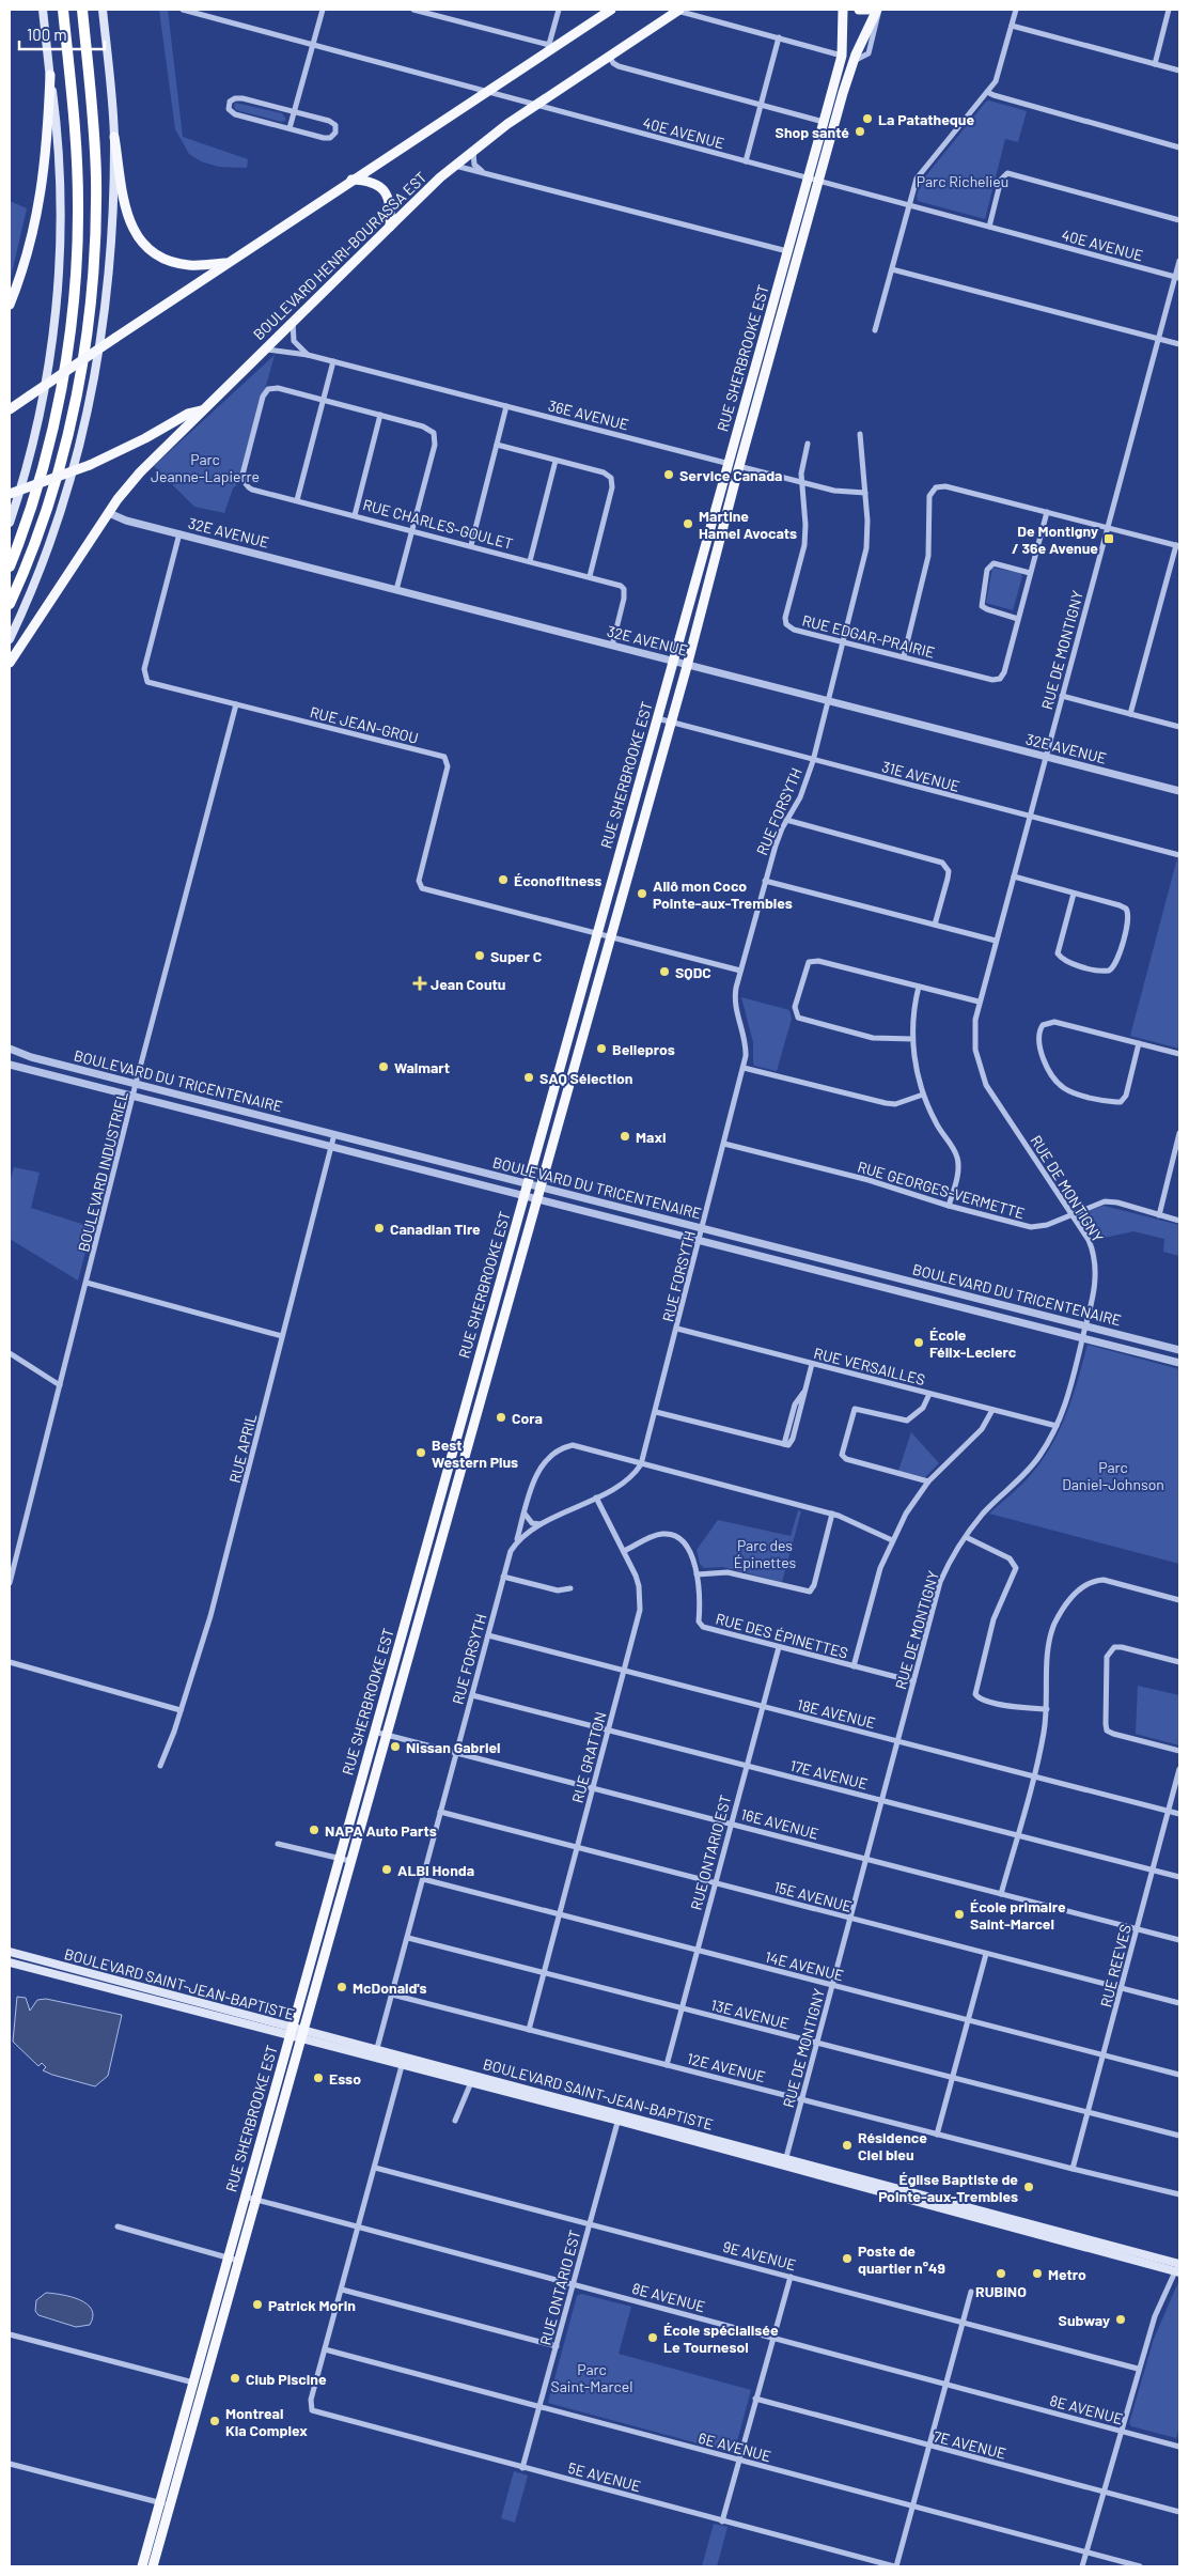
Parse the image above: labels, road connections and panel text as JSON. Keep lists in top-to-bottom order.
{
  "streets": {
    "main road": ["BOULEVARD HENRI-BOURASSA EST", "RUE SHERBROOKE EST", "BOULEVARD SAINT-JEAN-BAPTISTE"],
    "street": [
      "40E AVENUE",
      "36E AVENUE",
      "RUE CHARLES-GOULET",
      "32E AVENUE",
      "RUE EDGAR-PRAIRIE",
      "RUE DE MONTIGNY",
      "RUE JEAN-GROU",
      "31E AVENUE",
      "RUE FORSYTH",
      "BOULEVARD DU TRICENTENAIRE",
      "BOULEVARD INDUSTRIEL",
      "RUE GEORGES-VERMETTE",
      "RUE VERSAILLES",
      "RUE APRIL",
      "RUE DES ÉPINETTES",
      "18E AVENUE",
      "RUE GRATTON",
      "17E AVENUE",
      "16E AVENUE",
      "RUE ONTARIO EST",
      "15E AVENUE",
      "14E AVENUE",
      "RUE REEVES",
      "13E AVENUE",
      "12E AVENUE",
      "9E AVENUE",
      "8E AVENUE",
      "7E AVENUE",
      "6E AVENUE",
      "5E AVENUE"
    ]
  },
  "crossings": [
    ["40E AVENUE", "BOULEVARD HENRI-BOURASSA EST"],
    ["40E AVENUE", "RUE SHERBROOKE EST"],
    ["40E AVENUE", "RUE DE MONTIGNY"],
    ["BOULEVARD HENRI-BOURASSA EST", "36E AVENUE"],
    ["RUE SHERBROOKE EST", "36E AVENUE"],
    ["RUE SHERBROOKE EST", "32E AVENUE"],
    ["RUE SHERBROOKE EST", "RUE JEAN-GROU"],
    ["RUE SHERBROOKE EST", "31E AVENUE"],
    ["RUE SHERBROOKE EST", "BOULEVARD DU TRICENTENAIRE"],
    ["RUE SHERBROOKE EST", "16E AVENUE"],
    ["RUE SHERBROOKE EST", "BOULEVARD SAINT-JEAN-BAPTISTE"],
    ["RUE SHERBROOKE EST", "8E AVENUE"],
    ["36E AVENUE", "RUE EDGAR-PRAIRIE"],
    ["36E AVENUE", "RUE FORSYTH"],
    ["RUE CHARLES-GOULET", "32E AVENUE"],
    ["32E AVENUE", "RUE DE MONTIGNY"],
    ["32E AVENUE", "RUE JEAN-GROU"],
    ["32E AVENUE", "RUE FORSYTH"],
    ["RUE EDGAR-PRAIRIE", "RUE FORSYTH"],
    ["RUE DE MONTIGNY", "31E AVENUE"],
    ["RUE DE MONTIGNY", "BOULEVARD DU TRICENTENAIRE"],
    ["RUE DE MONTIGNY", "RUE GEORGES-VERMETTE"],
    ["RUE DE MONTIGNY", "RUE VERSAILLES"],
    ["RUE DE MONTIGNY", "RUE DES ÉPINETTES"],
    ["RUE DE MONTIGNY", "18E AVENUE"],
    ["RUE DE MONTIGNY", "17E AVENUE"],
    ["RUE DE MONTIGNY", "16E AVENUE"],
    ["RUE DE MONTIGNY", "15E AVENUE"],
    ["RUE DE MONTIGNY", "14E AVENUE"],
    ["RUE DE MONTIGNY", "BOULEVARD SAINT-JEAN-BAPTISTE"],
    ["RUE DE MONTIGNY", "13E AVENUE"],
    ["RUE DE MONTIGNY", "12E AVENUE"],
    ["RUE JEAN-GROU", "BOULEVARD INDUSTRIEL"],
    ["31E AVENUE", "RUE FORSYTH"],
    ["RUE FORSYTH", "BOULEVARD DU TRICENTENAIRE"],
    ["RUE FORSYTH", "RUE GEORGES-VERMETTE"],
    ["RUE FORSYTH", "RUE VERSAILLES"],
    ["RUE FORSYTH", "18E AVENUE"],
    ["RUE FORSYTH", "RUE GRATTON"],
    ["RUE FORSYTH", "17E AVENUE"],
    ["RUE FORSYTH", "16E AVENUE"],
    ["RUE FORSYTH", "15E AVENUE"],
    ["RUE FORSYTH", "14E AVENUE"],
    ["RUE FORSYTH", "BOULEVARD SAINT-JEAN-BAPTISTE"],
    ["RUE FORSYTH", "13E AVENUE"],
    ["RUE FORSYTH", "12E AVENUE"],
    ["BOULEVARD DU TRICENTENAIRE", "BOULEVARD INDUSTRIEL"],
    ["BOULEVARD DU TRICENTENAIRE", "RUE APRIL"],
    ["RUE DES ÉPINETTES", "RUE GRATTON"],
    ["RUE DES ÉPINETTES", "RUE ONTARIO EST"],
    ["18E AVENUE", "RUE GRATTON"],
    ["18E AVENUE", "RUE ONTARIO EST"],
    ["18E AVENUE", "RUE REEVES"],
    ["RUE GRATTON", "17E AVENUE"],
    ["RUE GRATTON", "16E AVENUE"],
    ["RUE GRATTON", "15E AVENUE"],
    ["RUE GRATTON", "14E AVENUE"],
    ["RUE GRATTON", "13E AVENUE"],
    ["RUE GRATTON", "12E AVENUE"],
    ["17E AVENUE", "RUE ONTARIO EST"],
    ["17E AVENUE", "RUE REEVES"],
    ["16E AVENUE", "RUE ONTARIO EST"],
    ["16E AVENUE", "RUE REEVES"],
    ["RUE ONTARIO EST", "15E AVENUE"],
    ["RUE ONTARIO EST", "14E AVENUE"],
    ["RUE ONTARIO EST", "BOULEVARD SAINT-JEAN-BAPTISTE"],
    ["RUE ONTARIO EST", "13E AVENUE"],
    ["RUE ONTARIO EST", "12E AVENUE"],
    ["RUE ONTARIO EST", "9E AVENUE"],
    ["RUE ONTARIO EST", "8E AVENUE"],
    ["RUE ONTARIO EST", "6E AVENUE"],
    ["RUE ONTARIO EST", "5E AVENUE"],
    ["15E AVENUE", "RUE REEVES"],
    ["14E AVENUE", "RUE REEVES"],
    ["RUE REEVES", "13E AVENUE"],
    ["RUE REEVES", "12E AVENUE"],
    ["6E AVENUE", "5E AVENUE"]
  ],
  "parks": [
    "Parc Richelieu",
    "Parc Jeanne-Lapierre",
    "Parc Daniel-Johnson",
    "Parc des Épinettes",
    "Parc Saint-Marcel"
  ],
  "places": {
    "other": [
      "La Patatheque",
      "Shop santé",
      "Service Canada",
      "Martine Hamel Avocats",
      "Éconofitness",
      "Allô mon Coco Pointe-aux-Trembles",
      "Super C",
      "SQDC",
      "Bellepros",
      "Walmart",
      "SAQ Sélection",
      "Maxi",
      "Canadian Tire",
      "École Félix-Leclerc",
      "Cora",
      "Best Western Plus",
      "Nissan Gabriel",
      "NAPA Auto Parts",
      "ALBI Honda",
      "École primaire Saint-Marcel",
      "McDonald's",
      "Esso",
      "Résidence Ciel bleu",
      "Église Baptiste de Pointe-aux-Trembles",
      "Poste de quartier n°49",
      "RUBINO",
      "Metro",
      "Patrick Morin",
      "Subway",
      "École spécialisée Le Tournesol",
      "Club Piscine",
      "Montreal Kia Complex"
    ],
    "transit": ["De Montigny / 36e Avenue"],
    "health": ["Jean Coutu"]
  },
  "scale_bar": "100 m"
}
